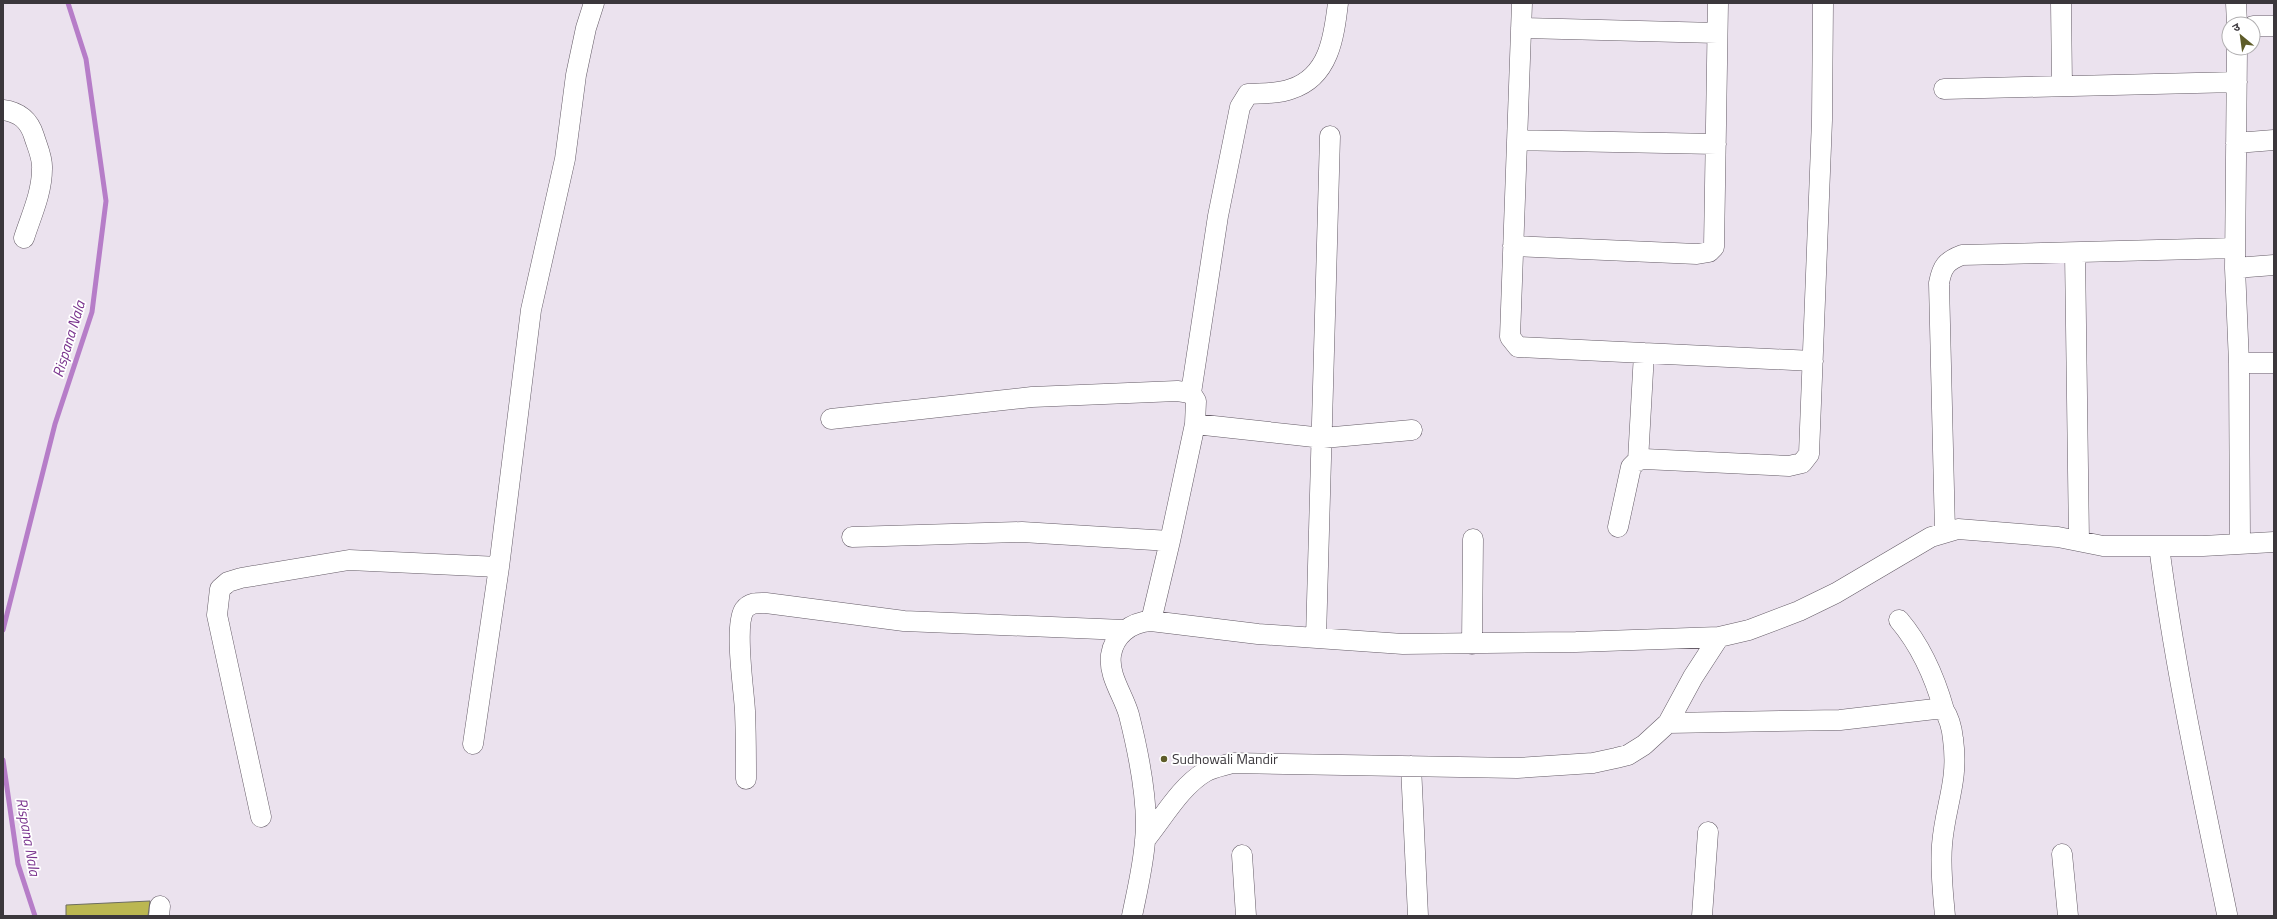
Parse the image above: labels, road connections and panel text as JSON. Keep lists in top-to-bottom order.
{
  "water": ["Rispana Nala"],
  "places": ["Sudhowali Mandir"],
  "north": "top left"
}
